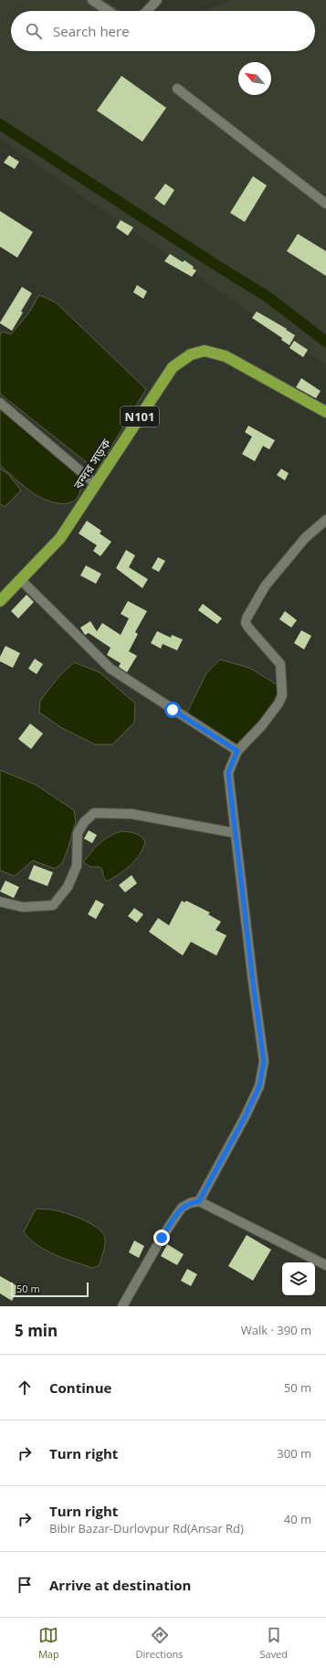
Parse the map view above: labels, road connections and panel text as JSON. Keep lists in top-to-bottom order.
{
  "streets": {
    "highway": ["N101", "বন্দর সড়ক"]
  },
  "scale_bar": "50 m",
  "north": "top left",
  "page": {
    "search": "Search here",
    "scale": "50 m",
    "heading": ["5 min", "Walk · 390 m"],
    "list": [
      ["Continue", "50 m"],
      ["Turn right", "300 m"],
      ["Turn right", "Bibir Bazar-Durlovpur Rd(Ansar Rd)", "40 m"],
      "Arrive at destination"
    ],
    "nav": ["Map", "Directions", "Saved"]
  }
}
